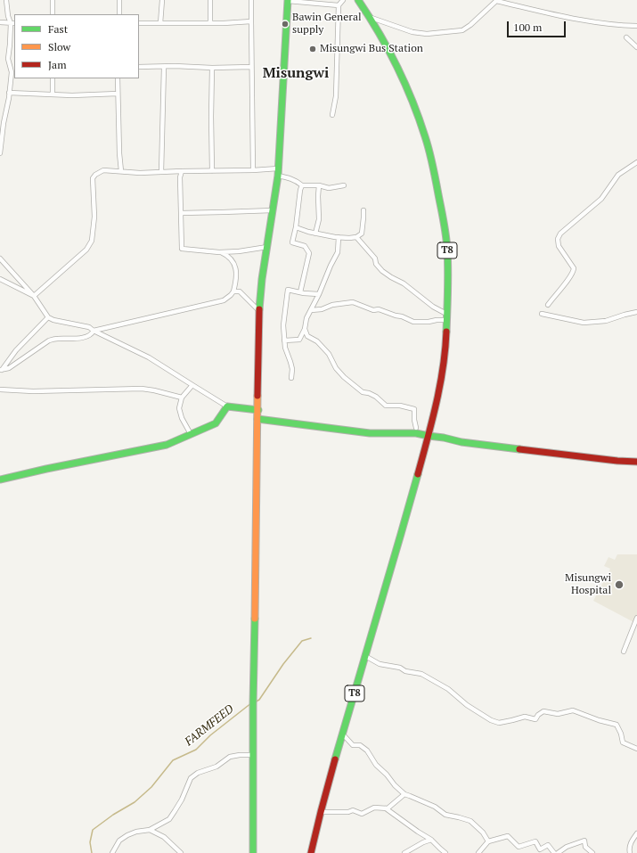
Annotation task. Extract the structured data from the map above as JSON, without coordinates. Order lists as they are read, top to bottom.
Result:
{
  "streets": {
    "main road": ["T8"]
  },
  "districts": ["Misungwi"],
  "water": ["FARMFEED"],
  "places": ["Bawin General supply", "Misungwi Bus Station", "Misungwi Hospital"],
  "legend": ["Fast", "Slow", "Jam"],
  "scale_bar": "100 m"
}
